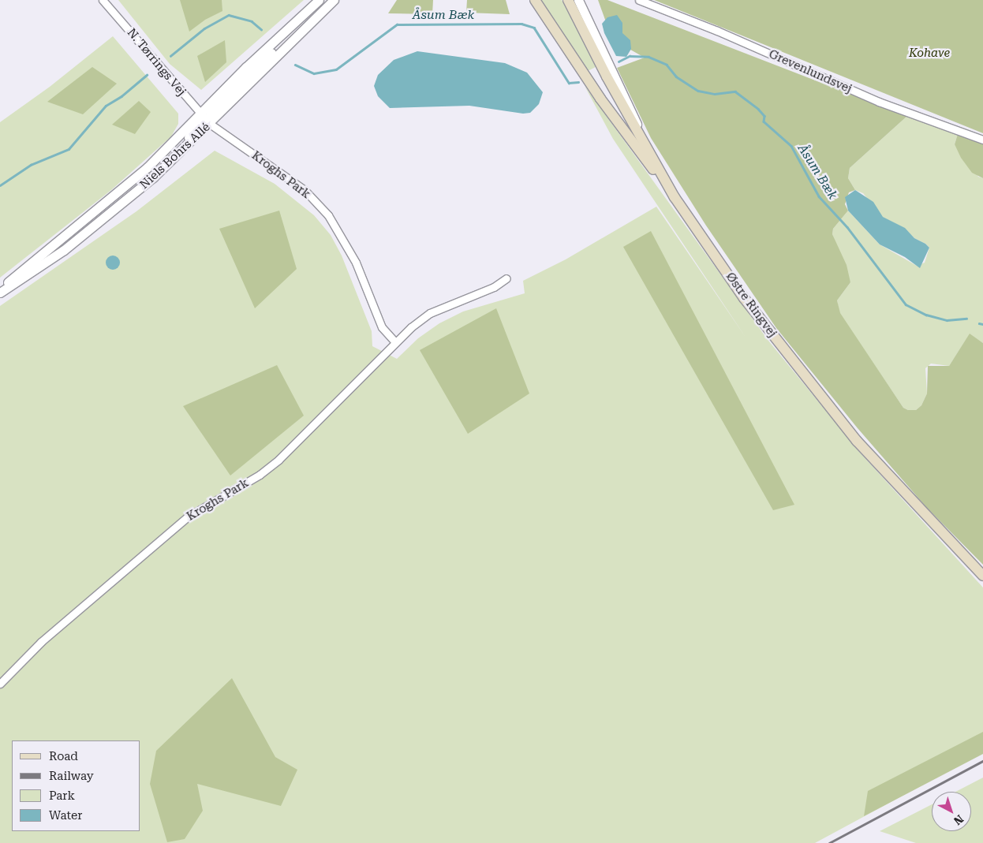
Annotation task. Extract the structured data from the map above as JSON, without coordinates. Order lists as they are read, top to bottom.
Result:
{
  "streets": {
    "main road": ["Østre Ringvej"],
    "street": [
      "N. Tørrings Vej",
      "Grevenlundsvej",
      "Niels Bohrs Allé",
      "Kroghs Park"
    ]
  },
  "crossings": [
    ["N. Tørrings Vej", "Niels Bohrs Allé"],
    ["N. Tørrings Vej", "Kroghs Park"],
    ["Niels Bohrs Allé", "Kroghs Park"]
  ],
  "water": ["Åsum Bæk"],
  "parks": ["Kohave"],
  "legend": [
    "Road",
    "Railway",
    "Park",
    "Water"
  ],
  "north": "bottom right"
}
